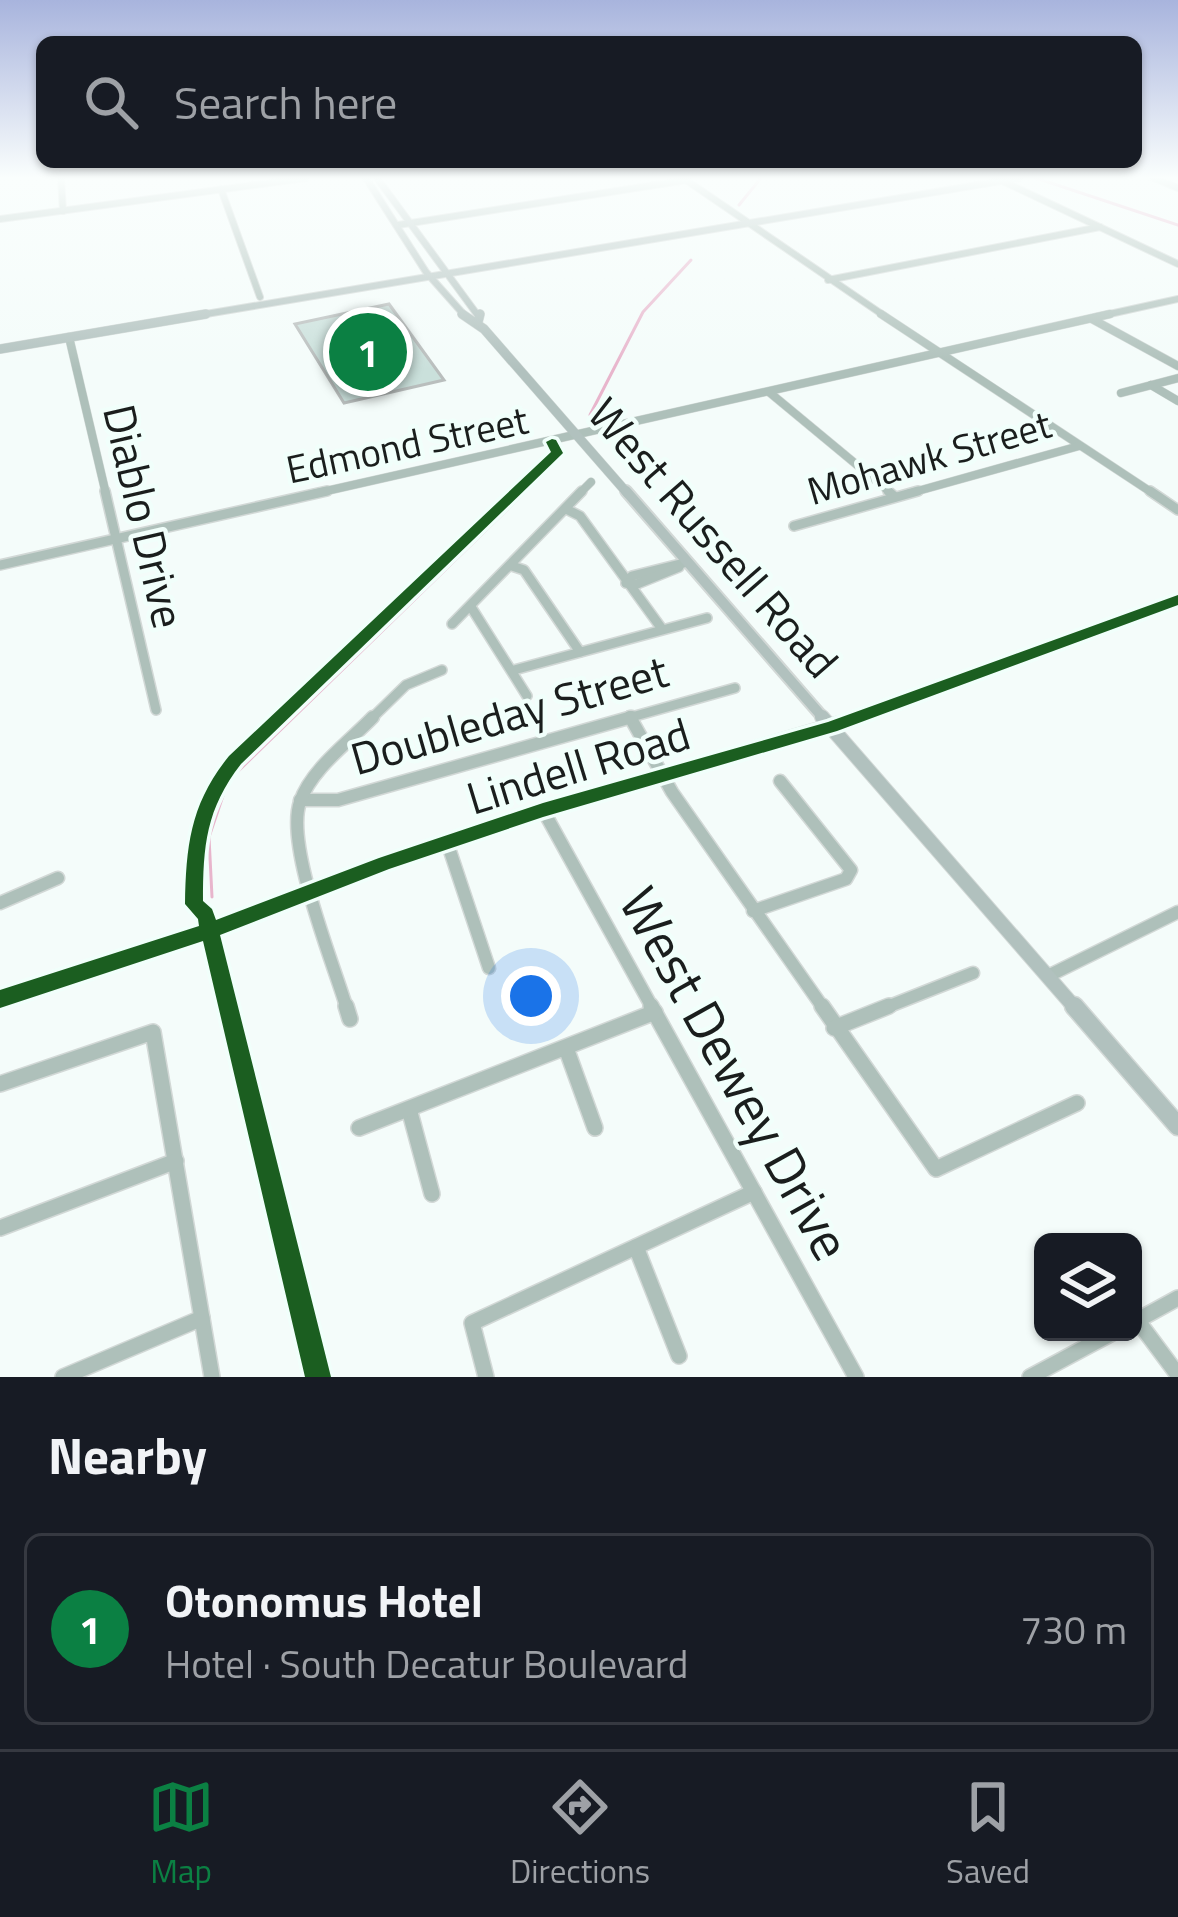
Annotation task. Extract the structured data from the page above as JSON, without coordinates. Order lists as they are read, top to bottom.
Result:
{
  "streets": {
    "main road": ["West Russell Road"],
    "street": [
      "Edmond Street",
      "Mohawk Street",
      "Diablo Drive",
      "Doubleday Street",
      "Lindell Road",
      "West Dewey Drive"
    ]
  },
  "crossings": [
    ["Edmond Street", "Diablo Drive"],
    ["Edmond Street", "West Russell Road"],
    ["West Russell Road", "Lindell Road"],
    ["Lindell Road", "West Dewey Drive"]
  ],
  "page": {
    "search": "Search here",
    "pins": "1",
    "heading": "Nearby",
    "list": [
      {
        "mark": "1",
        "name": "Otonomus Hotel",
        "note": "Hotel · South Decatur Boulevard",
        "value": "730 m"
      }
    ],
    "nav": ["Map", "Directions", "Saved"]
  }
}
